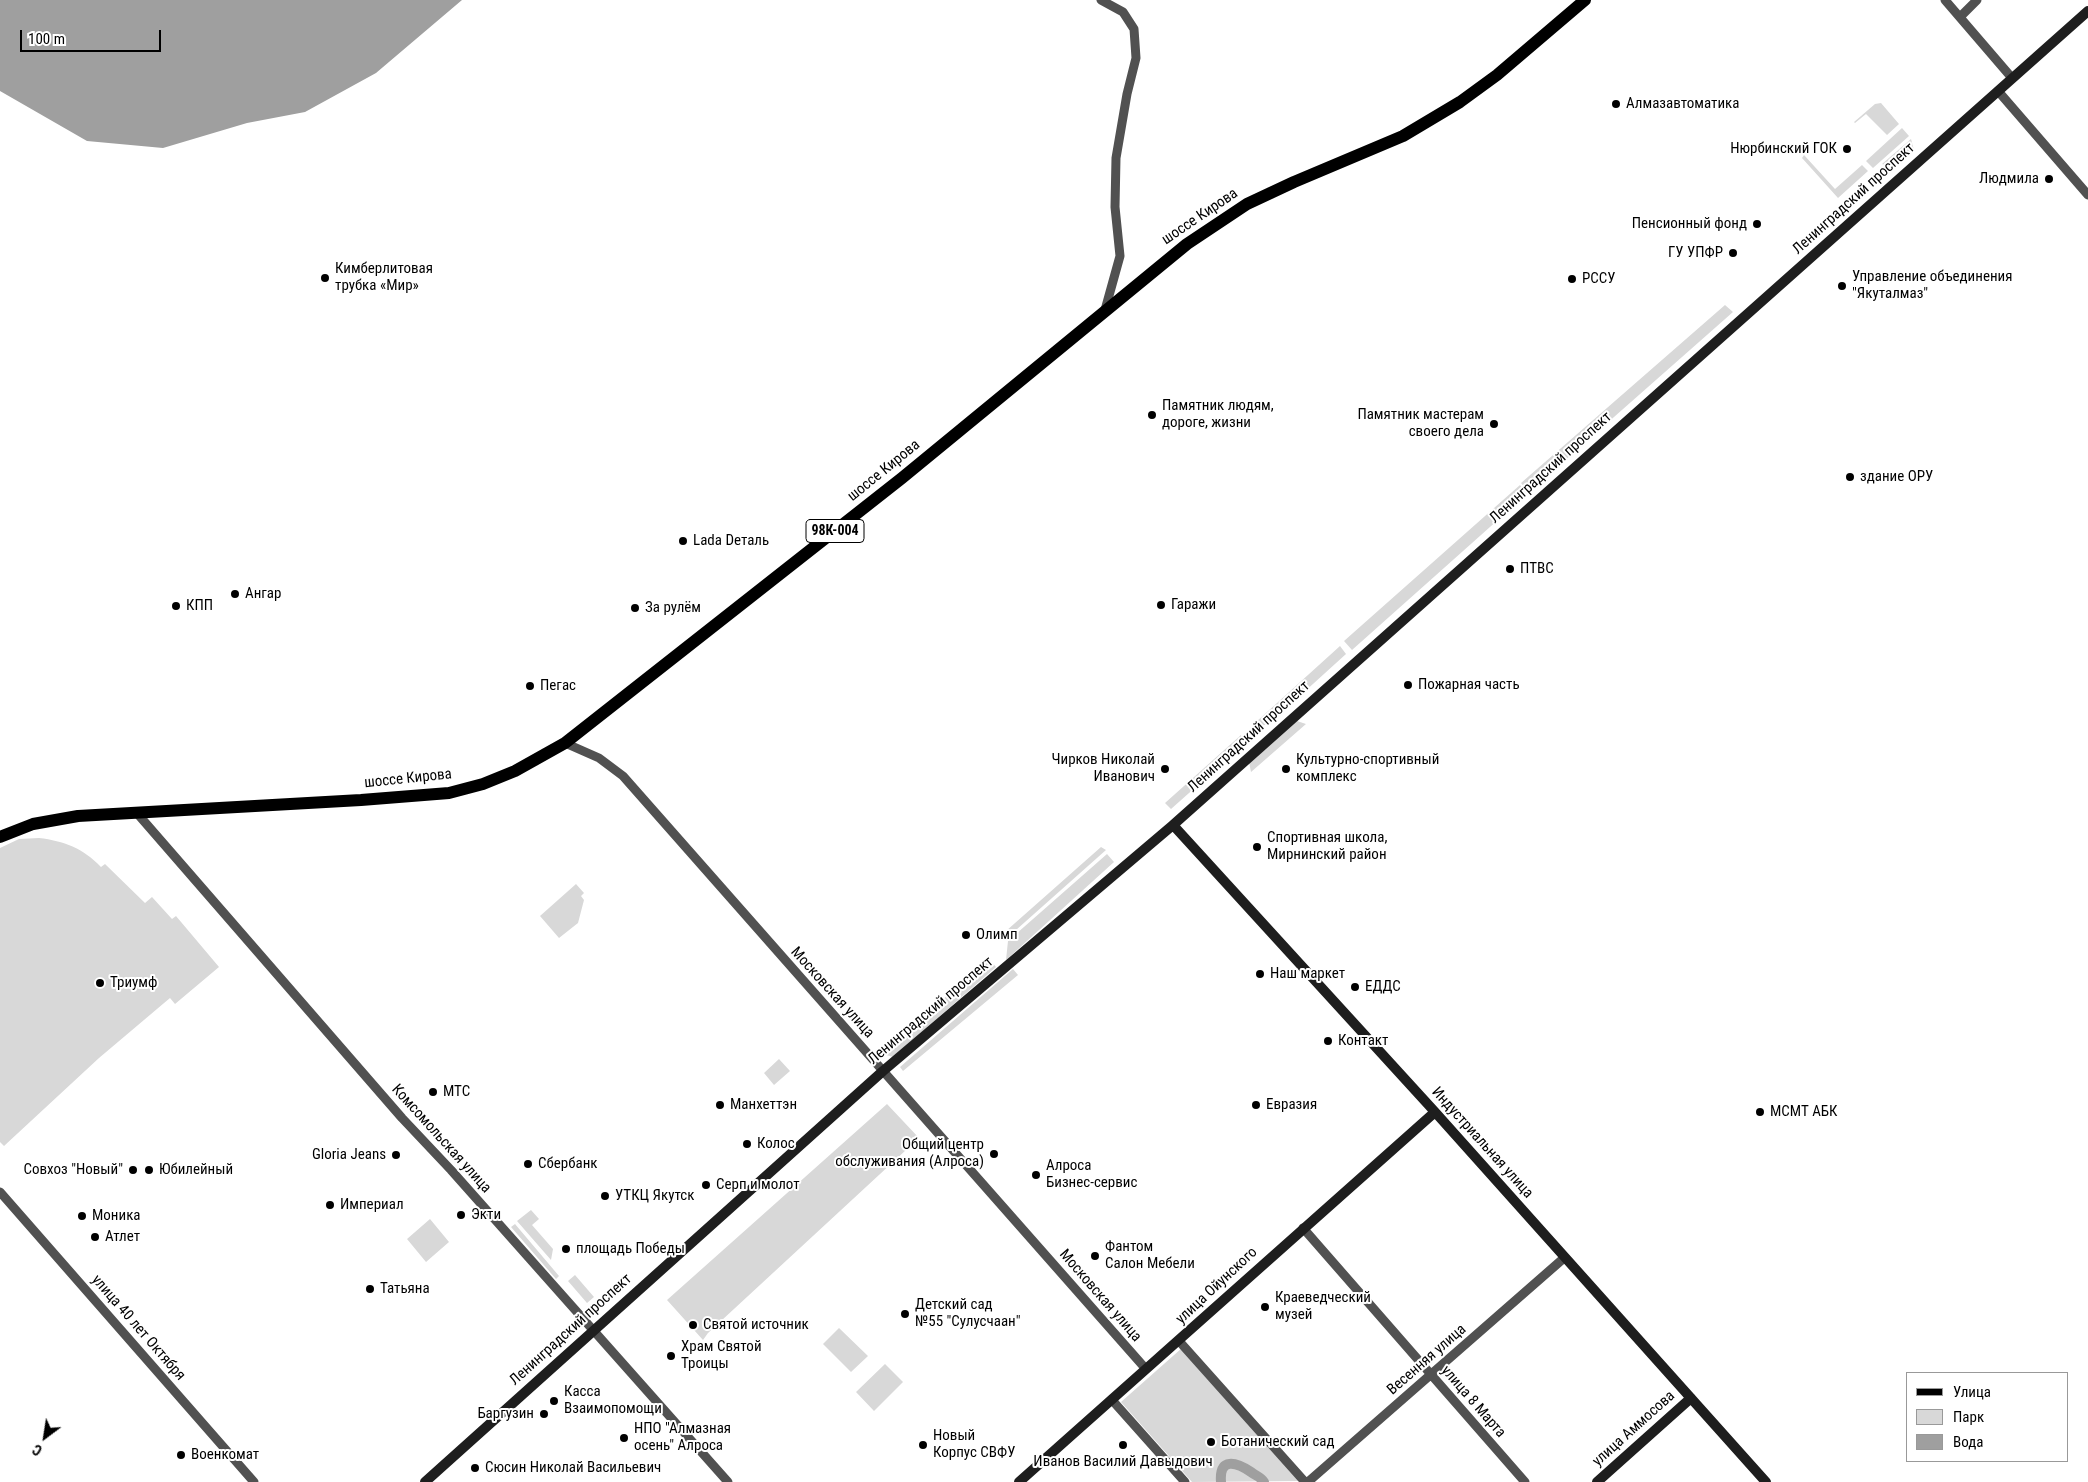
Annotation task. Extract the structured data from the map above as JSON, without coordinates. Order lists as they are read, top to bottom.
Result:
{
  "streets": {
    "main road": [
      "Ленинградский проспект",
      "шоссе Кирова",
      "98К-004",
      "Индустриальная улица",
      "улица Ойунского",
      "улица Аммосова"
    ],
    "street": [
      "Московская улица",
      "Комсомольская улица",
      "улица 40 лет Октября",
      "Весенняя улица",
      "улица 8 Марта"
    ]
  },
  "crossings": [
    ["Ленинградский проспект", "Московская улица"],
    ["Ленинградский проспект", "Комсомольская улица"],
    ["Ленинградский проспект", "Индустриальная улица"],
    ["шоссе Кирова", "Московская улица"],
    ["шоссе Кирова", "Комсомольская улица"],
    ["Московская улица", "улица Ойунского"],
    ["Индустриальная улица", "улица Ойунского"],
    ["Индустриальная улица", "Весенняя улица"],
    ["Индустриальная улица", "улица Аммосова"],
    ["улица Ойунского", "улица 8 Марта"],
    ["Весенняя улица", "улица 8 Марта"]
  ],
  "places": [
    "Алмазавтоматика",
    "Нюрбинский ГОК",
    "Людмила",
    "Пенсионный фонд",
    "ГУ УПФР",
    "Кимберлитовая трубка «Мир»",
    "РССУ",
    "Управление объединения \"Якуталмаз\"",
    "Памятник людям, дороге, жизни",
    "Памятник мастерам своего дела",
    "здание ОРУ",
    "Lada Dеталь",
    "ПТВС",
    "Ангар",
    "Гаражи",
    "КПП",
    "За рулём",
    "Пожарная часть",
    "Пегас",
    "Чирков Николай Иванович",
    "Культурно-спортивный комплекс",
    "Спортивная школа, Мирнинский район",
    "Олимп",
    "Наш маркет",
    "Триумф",
    "ЕДДС",
    "Контакт",
    "МТС",
    "Манхеттэн",
    "Евразия",
    "МСМТ АБК",
    "Колос",
    "Общий центр обслуживания (Алроса)",
    "Gloria Jeans",
    "Сбербанк",
    "Совхоз \"Новый\"",
    "Юбилейный",
    "Алроса Бизнес-сервис",
    "Серп и молот",
    "УТКЦ Якутск",
    "Империал",
    "Экти",
    "Моника",
    "Атлет",
    "площадь Победы",
    "Фантом Салон Мебели",
    "Татьяна",
    "Краеведческий музей",
    "Детский сад №55 \"Сулусчаан\"",
    "Святой источник",
    "Храм Святой Троицы",
    "Касса Взаимопомощи",
    "Баргузин",
    "НПО \"Алмазная осень\" Алроса",
    "Ботанический сад",
    "Новый Корпус СВФУ",
    "Иванов Василий Давыдович",
    "Военкомат",
    "Сюсин Николай Васильевич"
  ],
  "legend": ["Улица", "Парк", "Вода"],
  "scale_bar": "100 m",
  "north": "bottom left"
}
